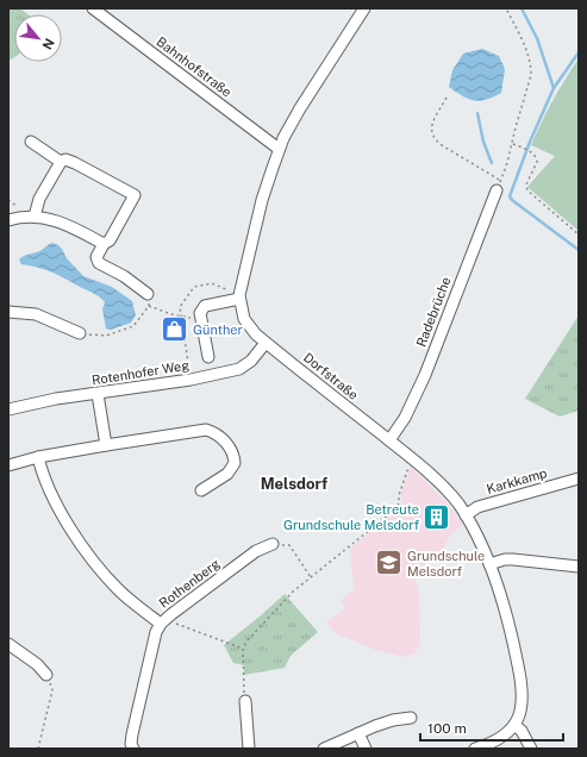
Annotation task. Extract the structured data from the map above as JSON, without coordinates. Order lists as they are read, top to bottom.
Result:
{
  "streets": {
    "street": [
      "Bahnhofstraße",
      "Radebrüche",
      "Rotenhofer Weg",
      "Dorfstraße",
      "Karkkamp",
      "Rothenberg"
    ]
  },
  "crossings": [
    ["Bahnhofstraße", "Dorfstraße"],
    ["Radebrüche", "Dorfstraße"],
    ["Rotenhofer Weg", "Dorfstraße"],
    ["Dorfstraße", "Karkkamp"]
  ],
  "districts": ["Melsdorf"],
  "places": {
    "shop": ["Günther"],
    "building": ["Betreute Grundschule Melsdorf"],
    "school or university": ["Grundschule Melsdorf"]
  },
  "scale_bar": "100 m",
  "north": "bottom right"
}
